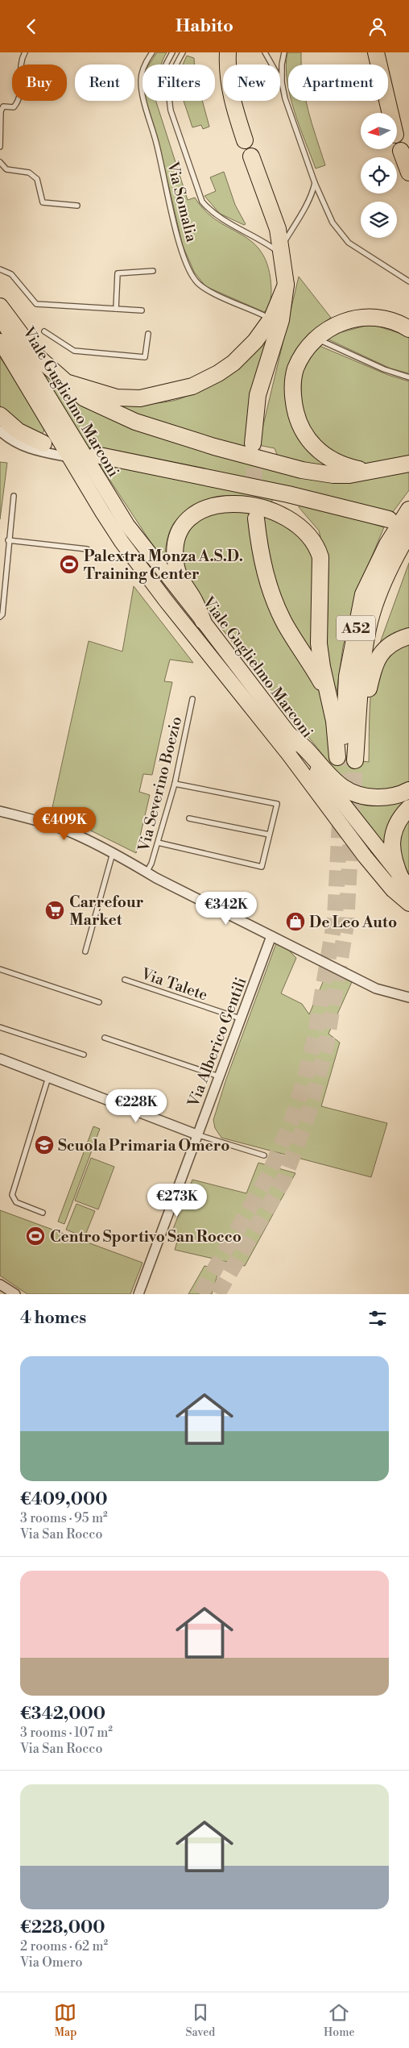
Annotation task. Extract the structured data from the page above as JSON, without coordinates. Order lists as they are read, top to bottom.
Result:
{
  "streets": {
    "highway": ["A52"],
    "main road": ["Viale Guglielmo Marconi"],
    "street": ["Via Alberico Gentili"],
    "lane": ["Via Somalia", "Via Severino Boezio", "Via Talete"]
  },
  "crossings": [
    ["Via Talete", "Via Alberico Gentili"]
  ],
  "places": {
    "sports": ["Palextra Monza A.S.D. Training Center", "Centro Sportivo San Rocco"],
    "supermarket": ["Carrefour Market"],
    "shop": ["De Leo Auto"],
    "school or university": ["Scuola Primaria Omero"]
  },
  "north": "left",
  "page": {
    "header": "Habito",
    "chip": [
      "Buy",
      "Rent",
      "Filters",
      "New",
      "Apartment"
    ],
    "price": [
      "€409K",
      "€342K",
      "€228K",
      "€273K"
    ],
    "heading": "4 homes",
    "list": [
      {
        "name": "€409,000",
        "note": "3 rooms · 95 m² · Via San Rocco"
      },
      {
        "name": "€342,000",
        "note": "3 rooms · 107 m² · Via San Rocco"
      },
      {
        "name": "€228,000",
        "note": "2 rooms · 62 m² · Via Omero"
      }
    ],
    "tabs": ["Map", "Saved", "Home"]
  }
}
